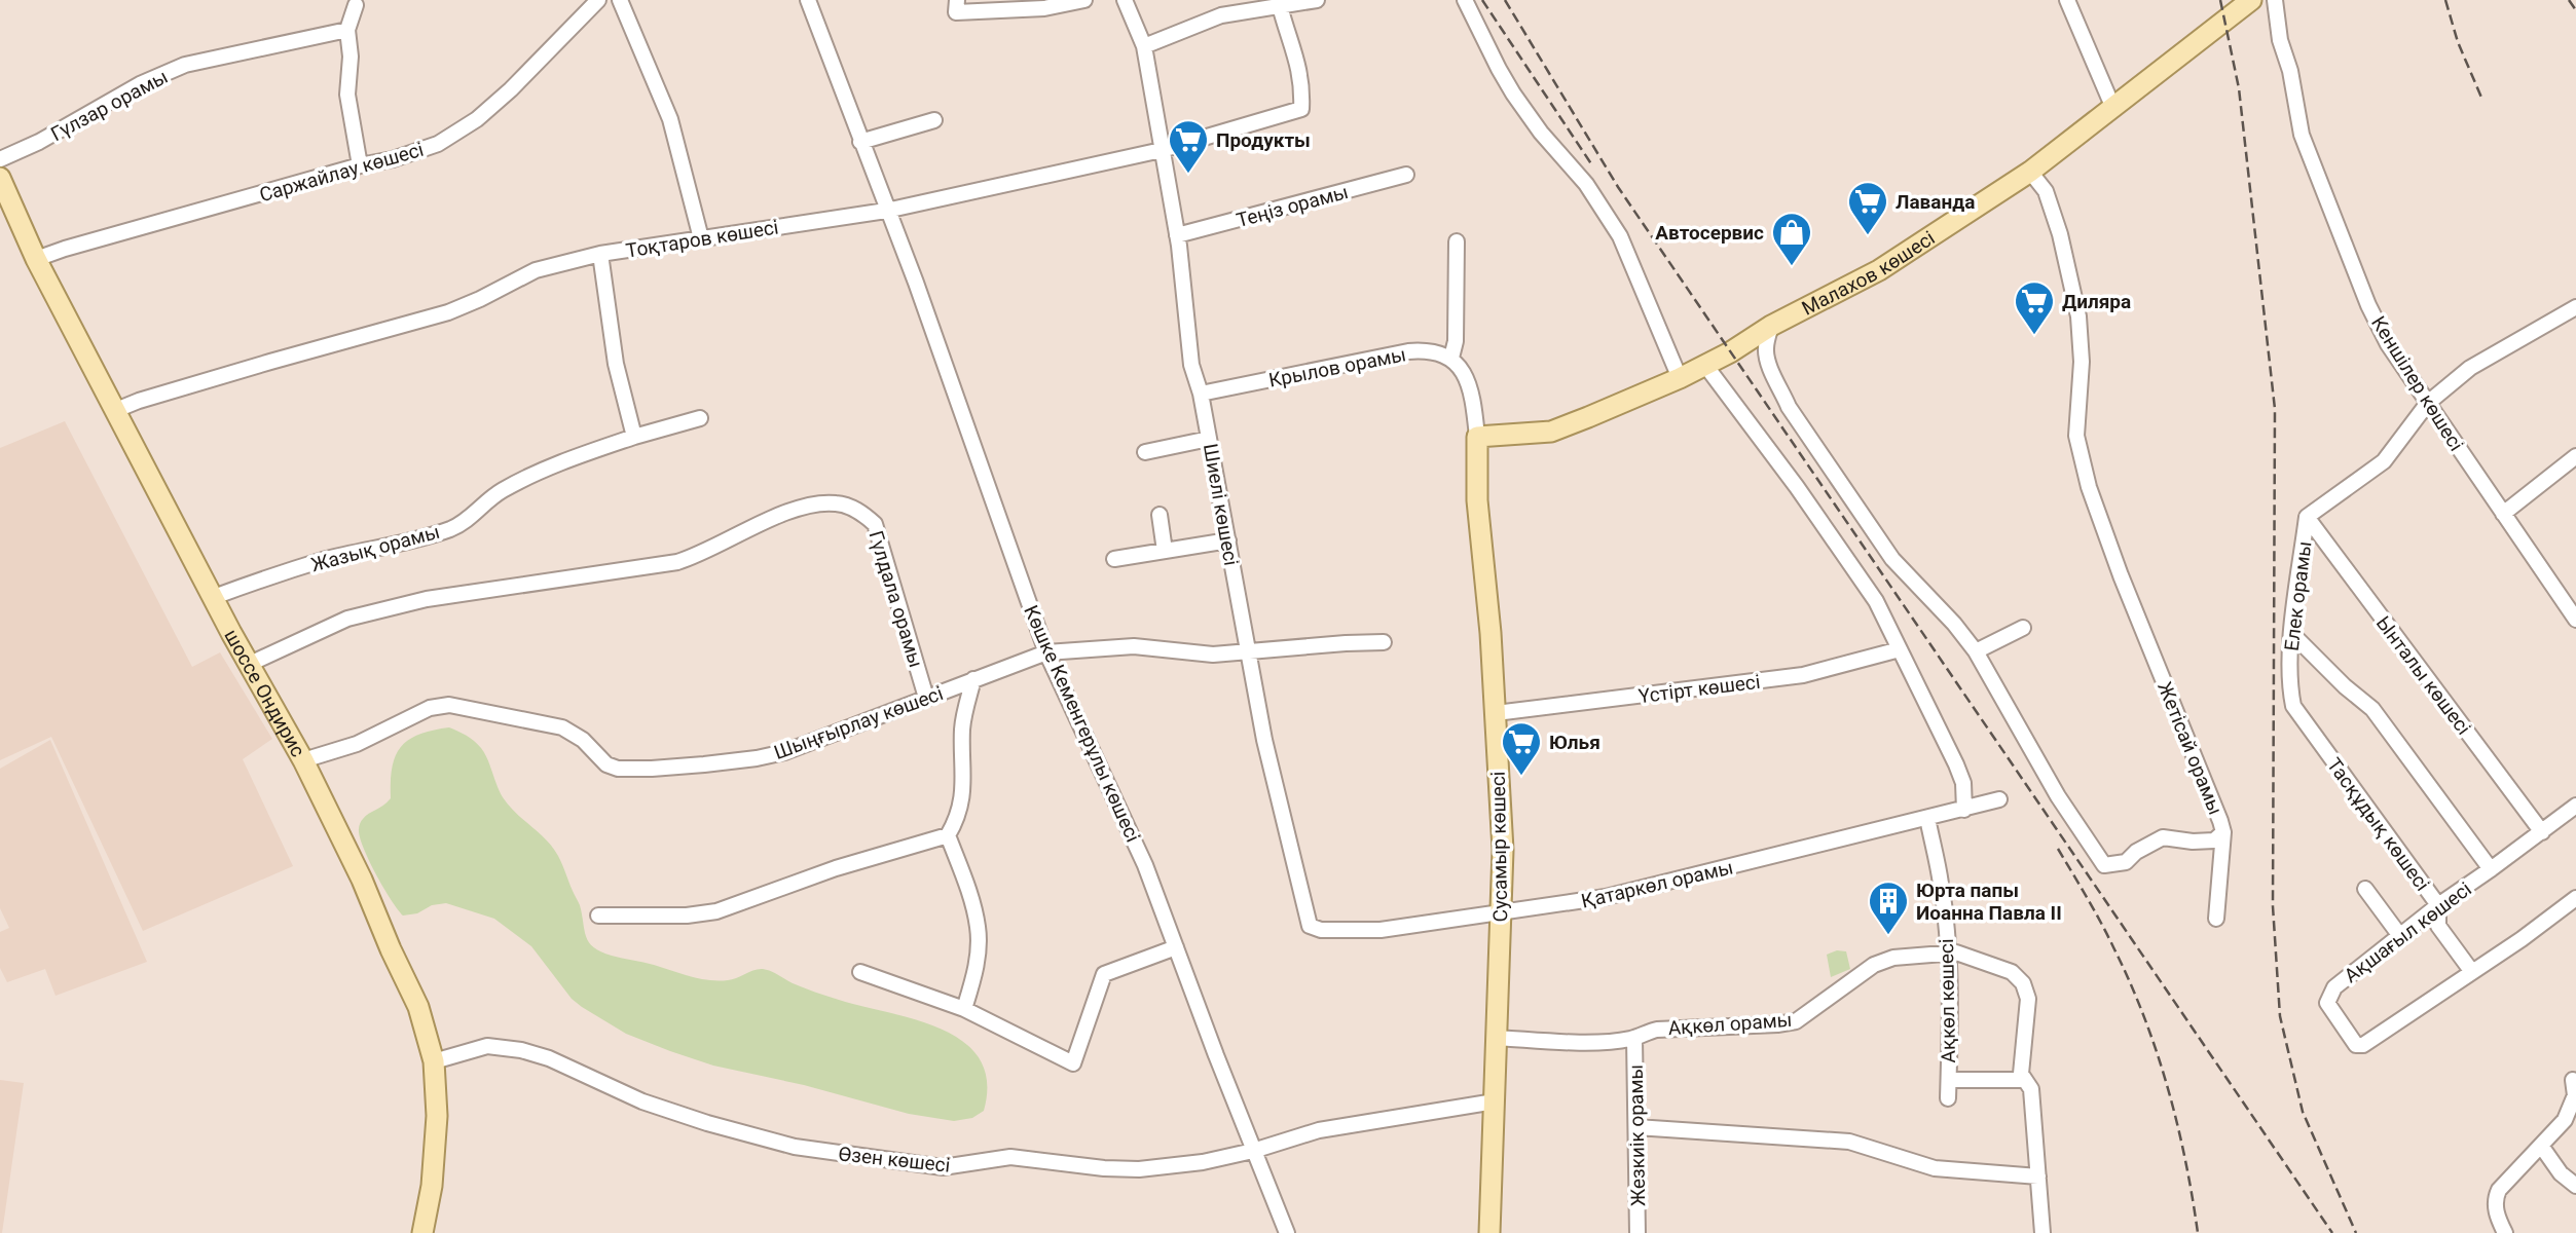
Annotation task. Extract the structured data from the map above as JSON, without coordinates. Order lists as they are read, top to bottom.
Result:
{
  "streets": {
    "main road": ["Малахов көшесі", "шоссе Ондирис", "Сусамыр көшесі"],
    "street": [
      "Гүлзар орамы",
      "Саржайлау көшесі",
      "Теңіз орамы",
      "Тоқтаров көшесі",
      "Крылов орамы",
      "Кеншілер көшесі",
      "Шиелі көшесі",
      "Жазық орамы",
      "Елек орамы",
      "Гүлдала орамы",
      "Ынталы көшесі",
      "Үстірт көшесі",
      "Шыңғырлау көшесі",
      "Көшке Кеменгерұлы көшесі",
      "Жетісай орамы",
      "Тасқұдық көшесі",
      "Қатаркөл орамы",
      "Ақшағыл көшесі",
      "Ақкөл көшесі",
      "Ақкөл орамы",
      "Жезкиік орамы",
      "Өзен көшесі"
    ]
  },
  "crossings": [
    ["Саржайлау көшесі", "шоссе Ондирис"],
    ["Теңіз орамы", "Шиелі көшесі"],
    ["Тоқтаров көшесі", "Шиелі көшесі"],
    ["Тоқтаров көшесі", "шоссе Ондирис"],
    ["Тоқтаров көшесі", "Көшке Кеменгерұлы көшесі"],
    ["Малахов көшесі", "Жетісай орамы"],
    ["Малахов көшесі", "Сусамыр көшесі"],
    ["Крылов орамы", "Шиелі көшесі"],
    ["Крылов орамы", "Сусамыр көшесі"],
    ["Кеншілер көшесі", "Елек орамы"],
    ["Шиелі көшесі", "Қатаркөл орамы"],
    ["Жазық орамы", "шоссе Ондирис"],
    ["Елек орамы", "Ынталы көшесі"],
    ["Елек орамы", "Тасқұдық көшесі"],
    ["Гүлдала орамы", "шоссе Ондирис"],
    ["Гүлдала орамы", "Шыңғырлау көшесі"],
    ["Ынталы көшесі", "Ақшағыл көшесі"],
    ["Үстірт көшесі", "Сусамыр көшесі"],
    ["шоссе Ондирис", "Шыңғырлау көшесі"],
    ["шоссе Ондирис", "Өзен көшесі"],
    ["Шыңғырлау көшесі", "Көшке Кеменгерұлы көшесі"],
    ["Көшке Кеменгерұлы көшесі", "Өзен көшесі"],
    ["Тасқұдық көшесі", "Ақшағыл көшесі"],
    ["Сусамыр көшесі", "Қатаркөл орамы"],
    ["Сусамыр көшесі", "Ақкөл орамы"],
    ["Сусамыр көшесі", "Өзен көшесі"],
    ["Қатаркөл орамы", "Ақкөл көшесі"],
    ["Ақкөл көшесі", "Ақкөл орамы"],
    ["Ақкөл орамы", "Жезкиік орамы"]
  ],
  "places": {
    "supermarket": [
      "Продукты",
      "Лаванда",
      "Диляра",
      "Юлья"
    ],
    "shop": ["Автосервис"],
    "building": ["Юрта папы Иоанна Павла II"]
  }
}
